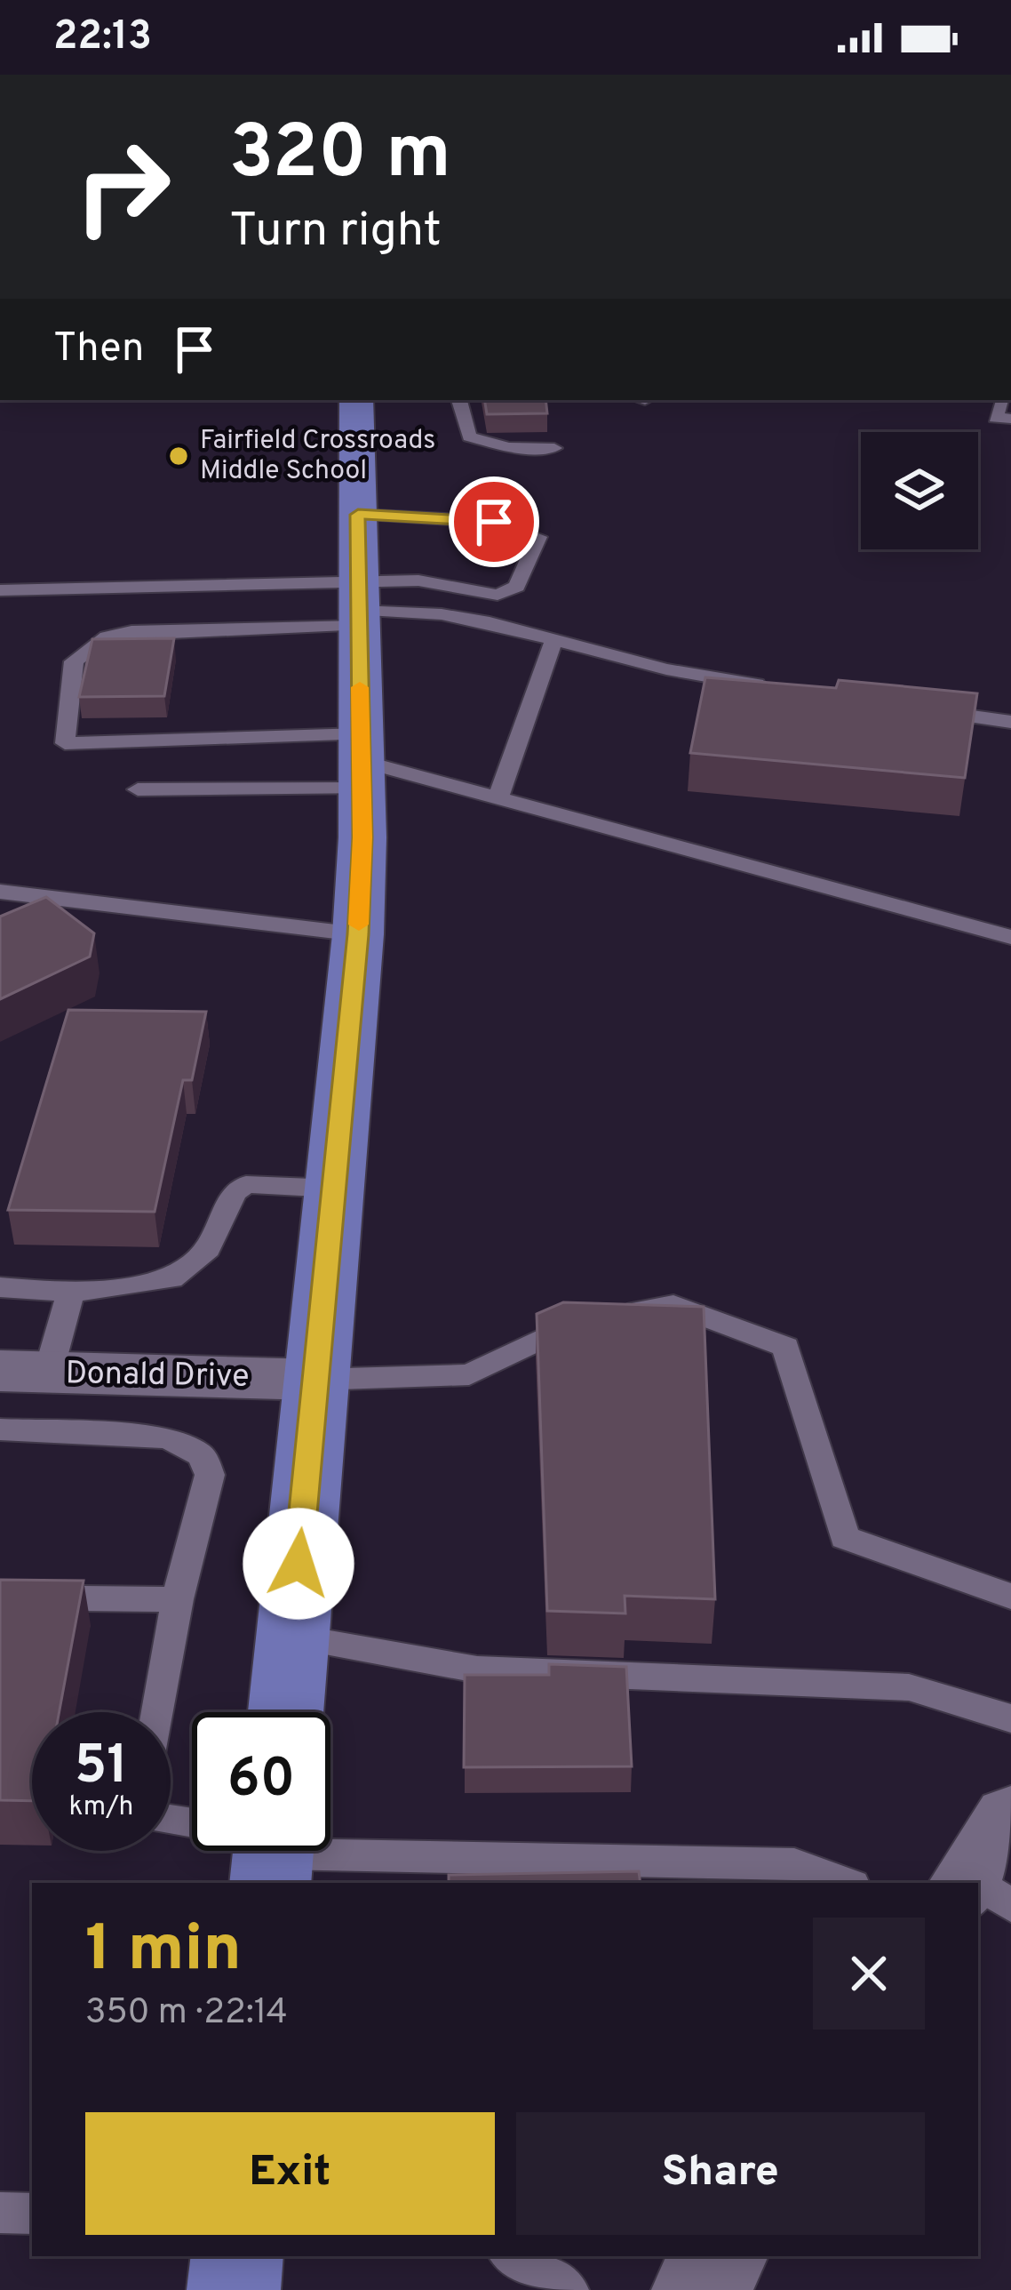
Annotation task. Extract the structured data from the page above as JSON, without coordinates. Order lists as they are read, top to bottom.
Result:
{
  "streets": {
    "street": ["Donald Drive"]
  },
  "places": ["Fairfield Crossroads Middle School"],
  "page": {
    "status": "22:13",
    "turn": ["320 m", "Turn right"],
    "then": "Then",
    "speed": "51 km/h",
    "limit": "60",
    "heading": ["1 min", "350 m · 22:14"],
    "buttons": ["Exit", "Share"]
  }
}
